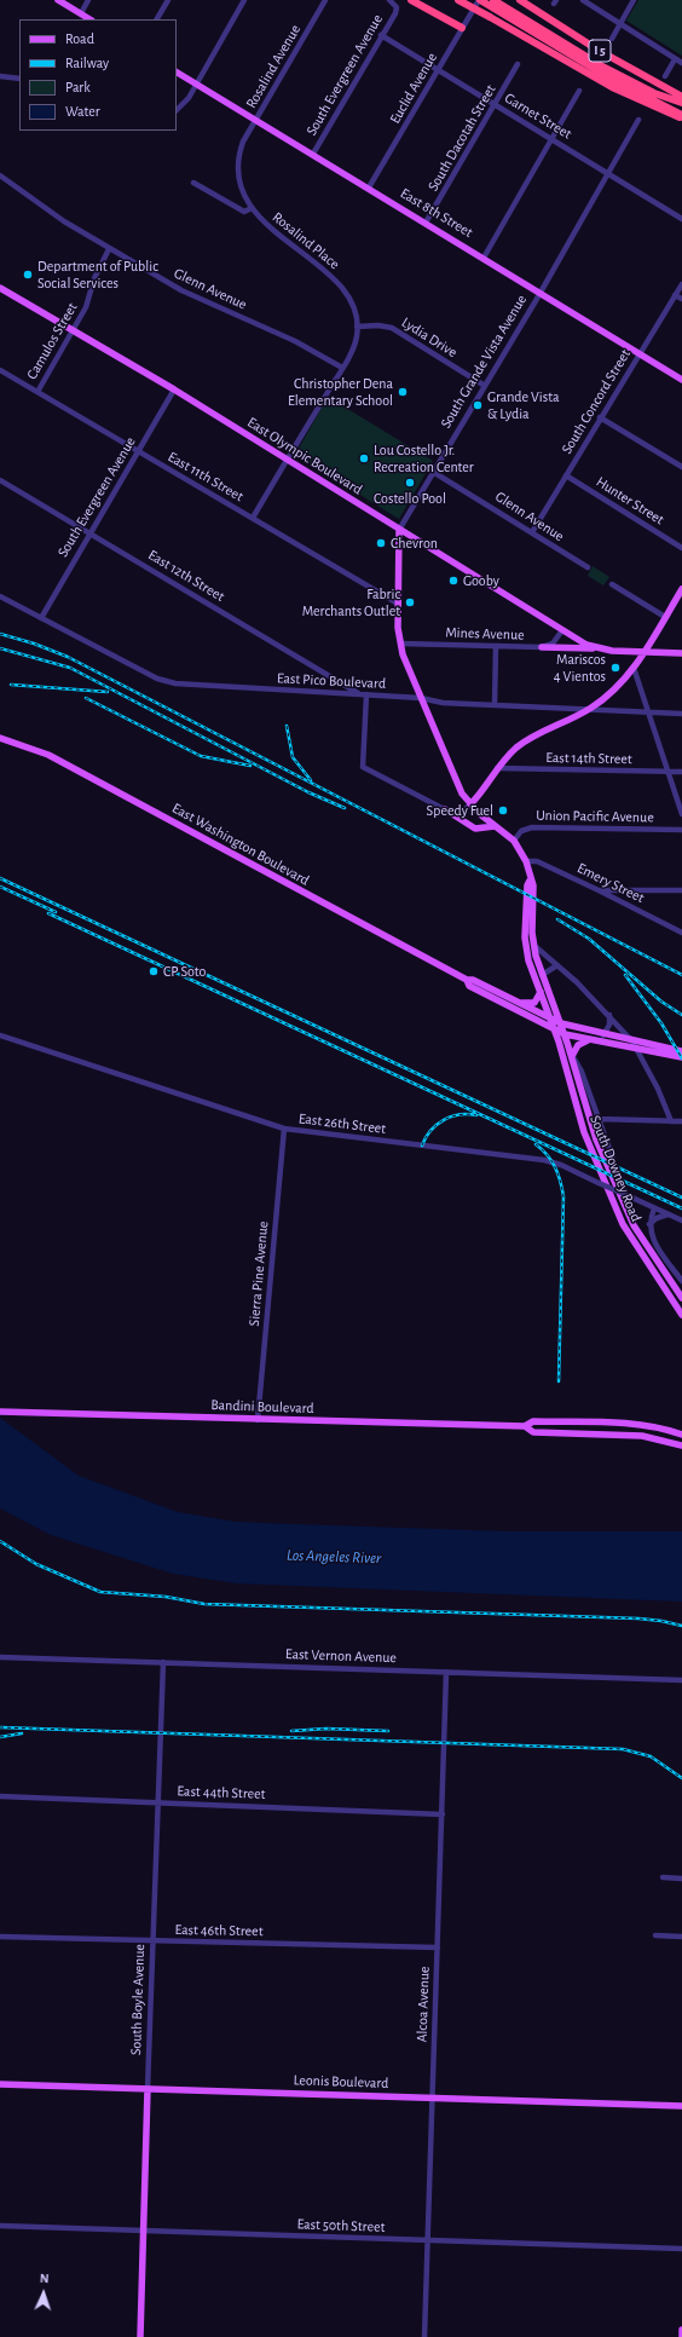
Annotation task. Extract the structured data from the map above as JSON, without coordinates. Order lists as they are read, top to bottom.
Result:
{
  "streets": {
    "highway": ["I 5"],
    "main road": [
      "East 8th Street",
      "South Grande Vista Avenue",
      "East Olympic Boulevard",
      "East Washington Boulevard",
      "South Downey Road",
      "Bandini Boulevard",
      "South Boyle Avenue",
      "Leonis Boulevard"
    ],
    "street": [
      "Rosalind Avenue",
      "South Evergreen Avenue",
      "Euclid Avenue",
      "Garnet Street",
      "South Dacotah Street",
      "Rosalind Place",
      "Glenn Avenue",
      "Lydia Drive",
      "Camulos Street",
      "South Concord Street",
      "East 11th Street",
      "Hunter Street",
      "East 12th Street",
      "Mines Avenue",
      "East Pico Boulevard",
      "East 14th Street",
      "Union Pacific Avenue",
      "Emery Street",
      "East 26th Street",
      "Sierra Pine Avenue",
      "East Vernon Avenue",
      "East 44th Street",
      "East 46th Street",
      "Alcoa Avenue",
      "East 50th Street"
    ]
  },
  "crossings": [
    ["Rosalind Avenue", "East 8th Street"],
    ["Rosalind Avenue", "Rosalind Place"],
    ["South Evergreen Avenue", "Garnet Street"],
    ["South Evergreen Avenue", "East 8th Street"],
    ["South Evergreen Avenue", "East Olympic Boulevard"],
    ["South Evergreen Avenue", "East 11th Street"],
    ["South Evergreen Avenue", "East 12th Street"],
    ["South Evergreen Avenue", "East Pico Boulevard"],
    ["Euclid Avenue", "Garnet Street"],
    ["Euclid Avenue", "East 8th Street"],
    ["Garnet Street", "South Dacotah Street"],
    ["Garnet Street", "South Grande Vista Avenue"],
    ["South Dacotah Street", "East 8th Street"],
    ["East 8th Street", "Rosalind Place"],
    ["East 8th Street", "South Grande Vista Avenue"],
    ["East 8th Street", "South Concord Street"],
    ["Rosalind Place", "Lydia Drive"],
    ["Glenn Avenue", "Camulos Street"],
    ["Glenn Avenue", "South Grande Vista Avenue"],
    ["Glenn Avenue", "South Concord Street"],
    ["Lydia Drive", "South Grande Vista Avenue"],
    ["Camulos Street", "East Olympic Boulevard"],
    ["Camulos Street", "East 11th Street"],
    ["South Grande Vista Avenue", "East Olympic Boulevard"],
    ["South Grande Vista Avenue", "East 11th Street"],
    ["South Grande Vista Avenue", "Mines Avenue"],
    ["South Grande Vista Avenue", "East Pico Boulevard"],
    ["South Grande Vista Avenue", "Union Pacific Avenue"],
    ["South Grande Vista Avenue", "East Washington Boulevard"],
    ["South Grande Vista Avenue", "Emery Street"],
    ["South Grande Vista Avenue", "South Downey Road"],
    ["South Concord Street", "Hunter Street"],
    ["East Olympic Boulevard", "Mines Avenue"],
    ["East 12th Street", "East Pico Boulevard"],
    ["East Washington Boulevard", "South Downey Road"],
    ["East 26th Street", "South Downey Road"],
    ["East 26th Street", "Sierra Pine Avenue"],
    ["Sierra Pine Avenue", "Bandini Boulevard"],
    ["East Vernon Avenue", "South Boyle Avenue"],
    ["East Vernon Avenue", "Alcoa Avenue"],
    ["East 44th Street", "South Boyle Avenue"],
    ["East 44th Street", "Alcoa Avenue"],
    ["East 46th Street", "South Boyle Avenue"],
    ["East 46th Street", "Alcoa Avenue"],
    ["South Boyle Avenue", "Leonis Boulevard"],
    ["South Boyle Avenue", "East 50th Street"],
    ["Alcoa Avenue", "Leonis Boulevard"],
    ["Alcoa Avenue", "East 50th Street"]
  ],
  "water": ["Los Angeles River"],
  "places": [
    "Department of Public Social Services",
    "Christopher Dena Elementary School",
    "Grande Vista & Lydia",
    "Lou Costello Jr. Recreation Center",
    "Costello Pool",
    "Chevron",
    "Gooby",
    "Fabric Merchants Outlet",
    "Mariscos 4 Vientos",
    "Speedy Fuel",
    "CP Soto"
  ],
  "legend": [
    "Road",
    "Railway",
    "Park",
    "Water"
  ],
  "north": "top"
}
